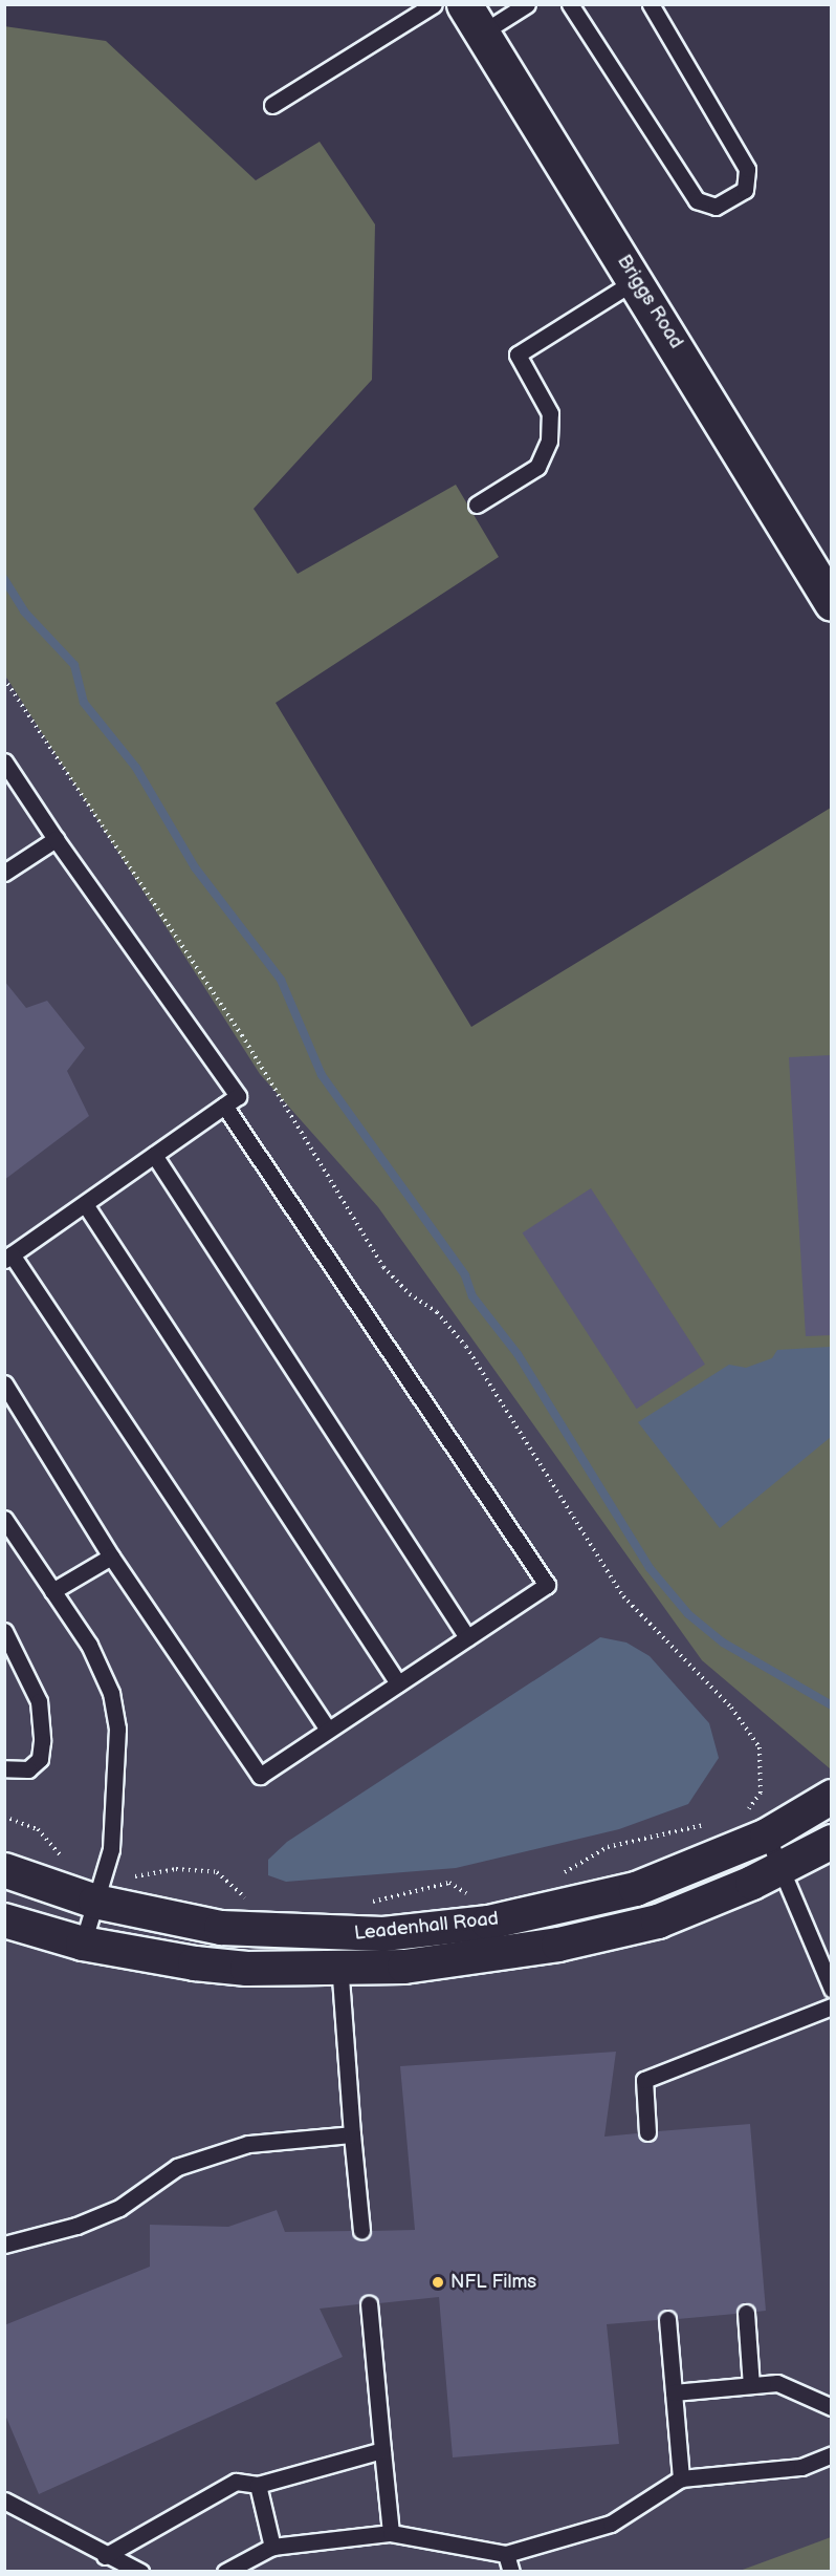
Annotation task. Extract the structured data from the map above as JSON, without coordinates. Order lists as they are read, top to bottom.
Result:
{
  "streets": {
    "street": ["Briggs Road", "Leadenhall Road"]
  },
  "places": ["NFL Films"]
}
